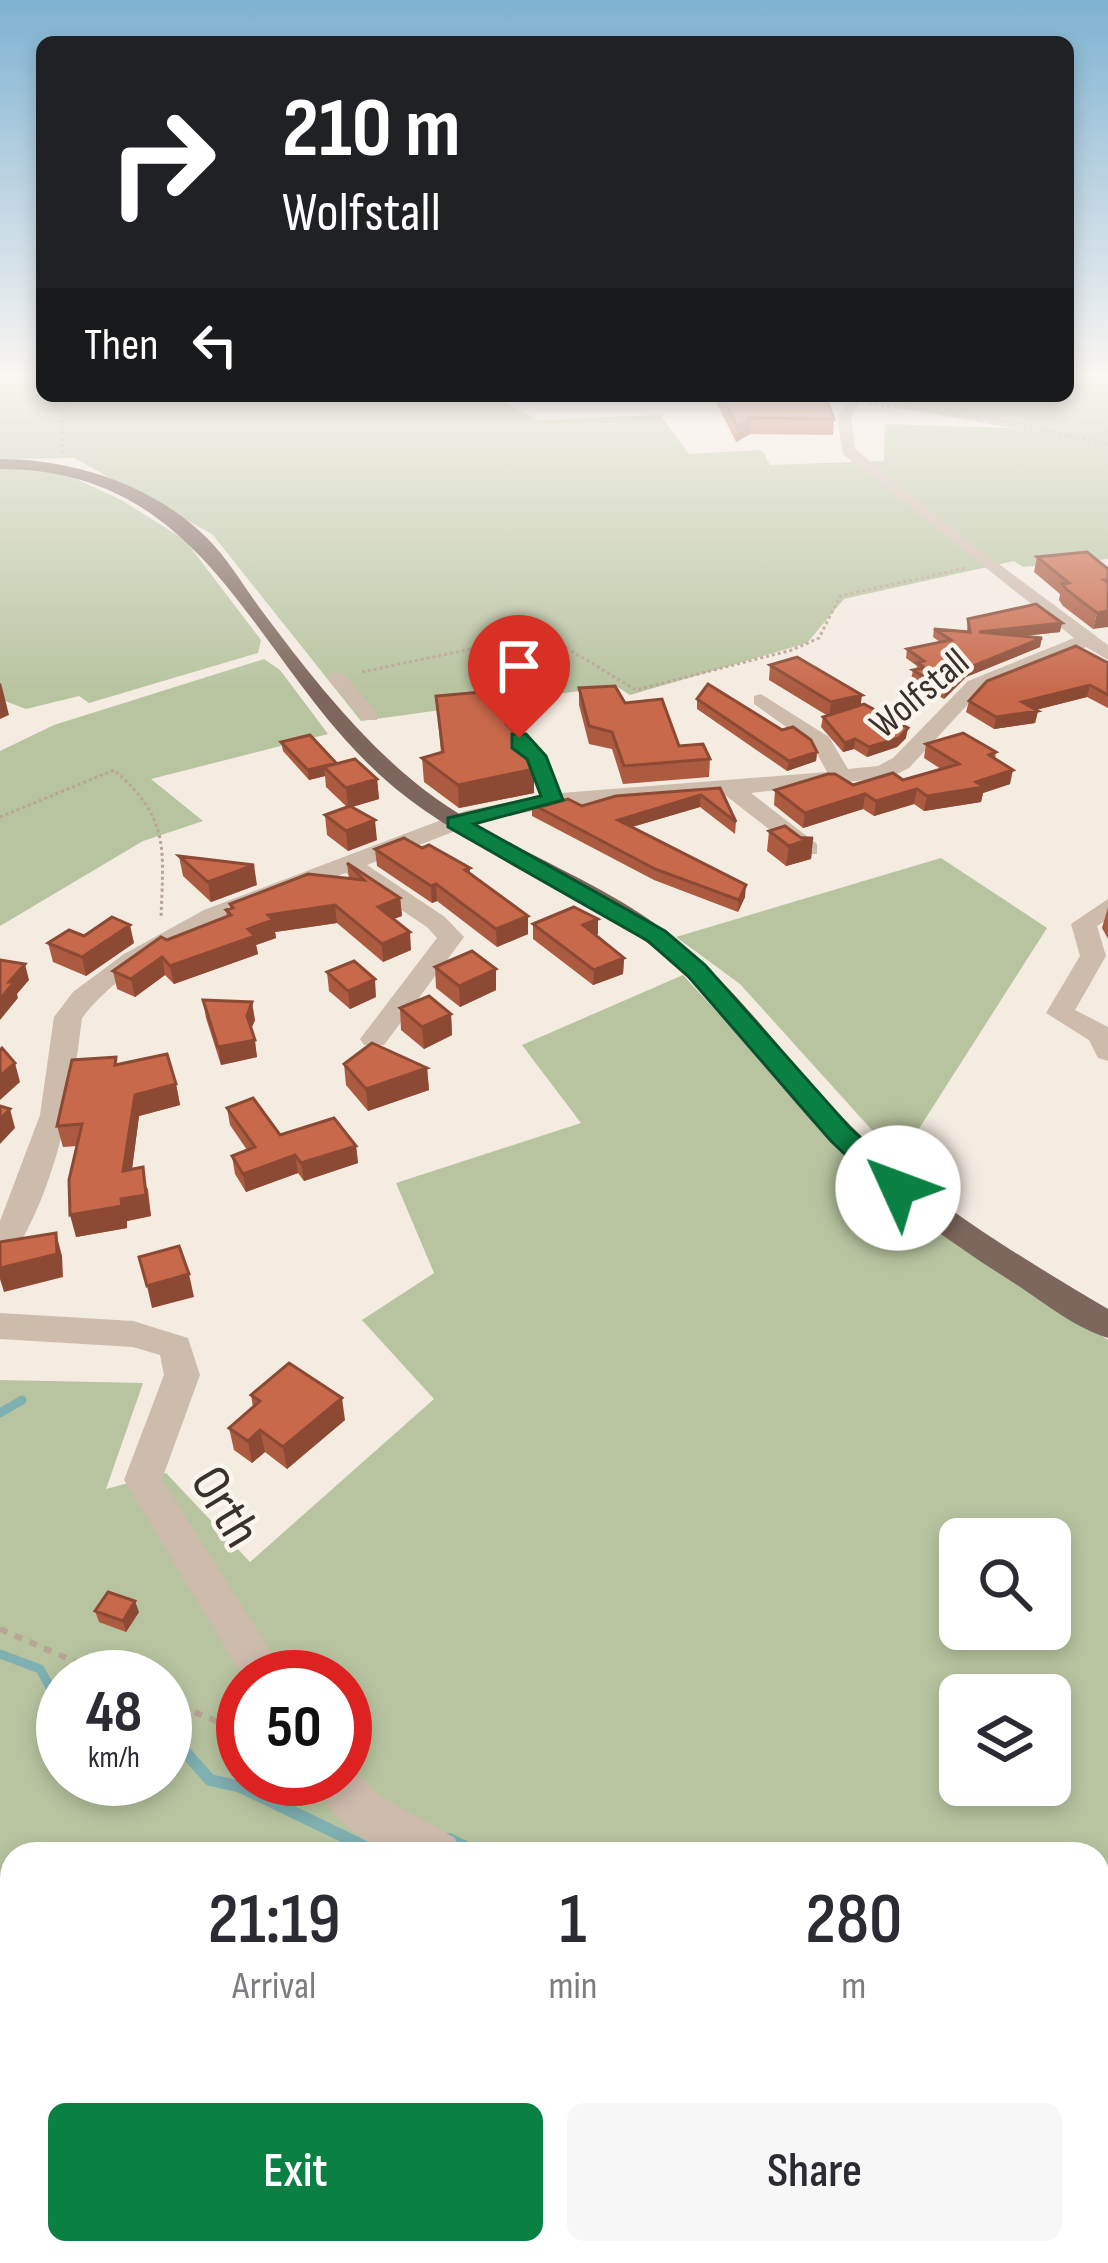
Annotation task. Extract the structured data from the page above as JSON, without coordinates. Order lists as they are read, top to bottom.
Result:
{
  "streets": {
    "street": ["Wolfstall", "Orth"]
  },
  "page": {
    "turn": ["210 m", "Wolfstall"],
    "then": "Then",
    "speed": "48 km/h",
    "limit": "50",
    "eta": [
      "21:19",
      "Arrival",
      "1",
      "min",
      "280",
      "m"
    ],
    "buttons": ["Exit", "Share"]
  }
}
